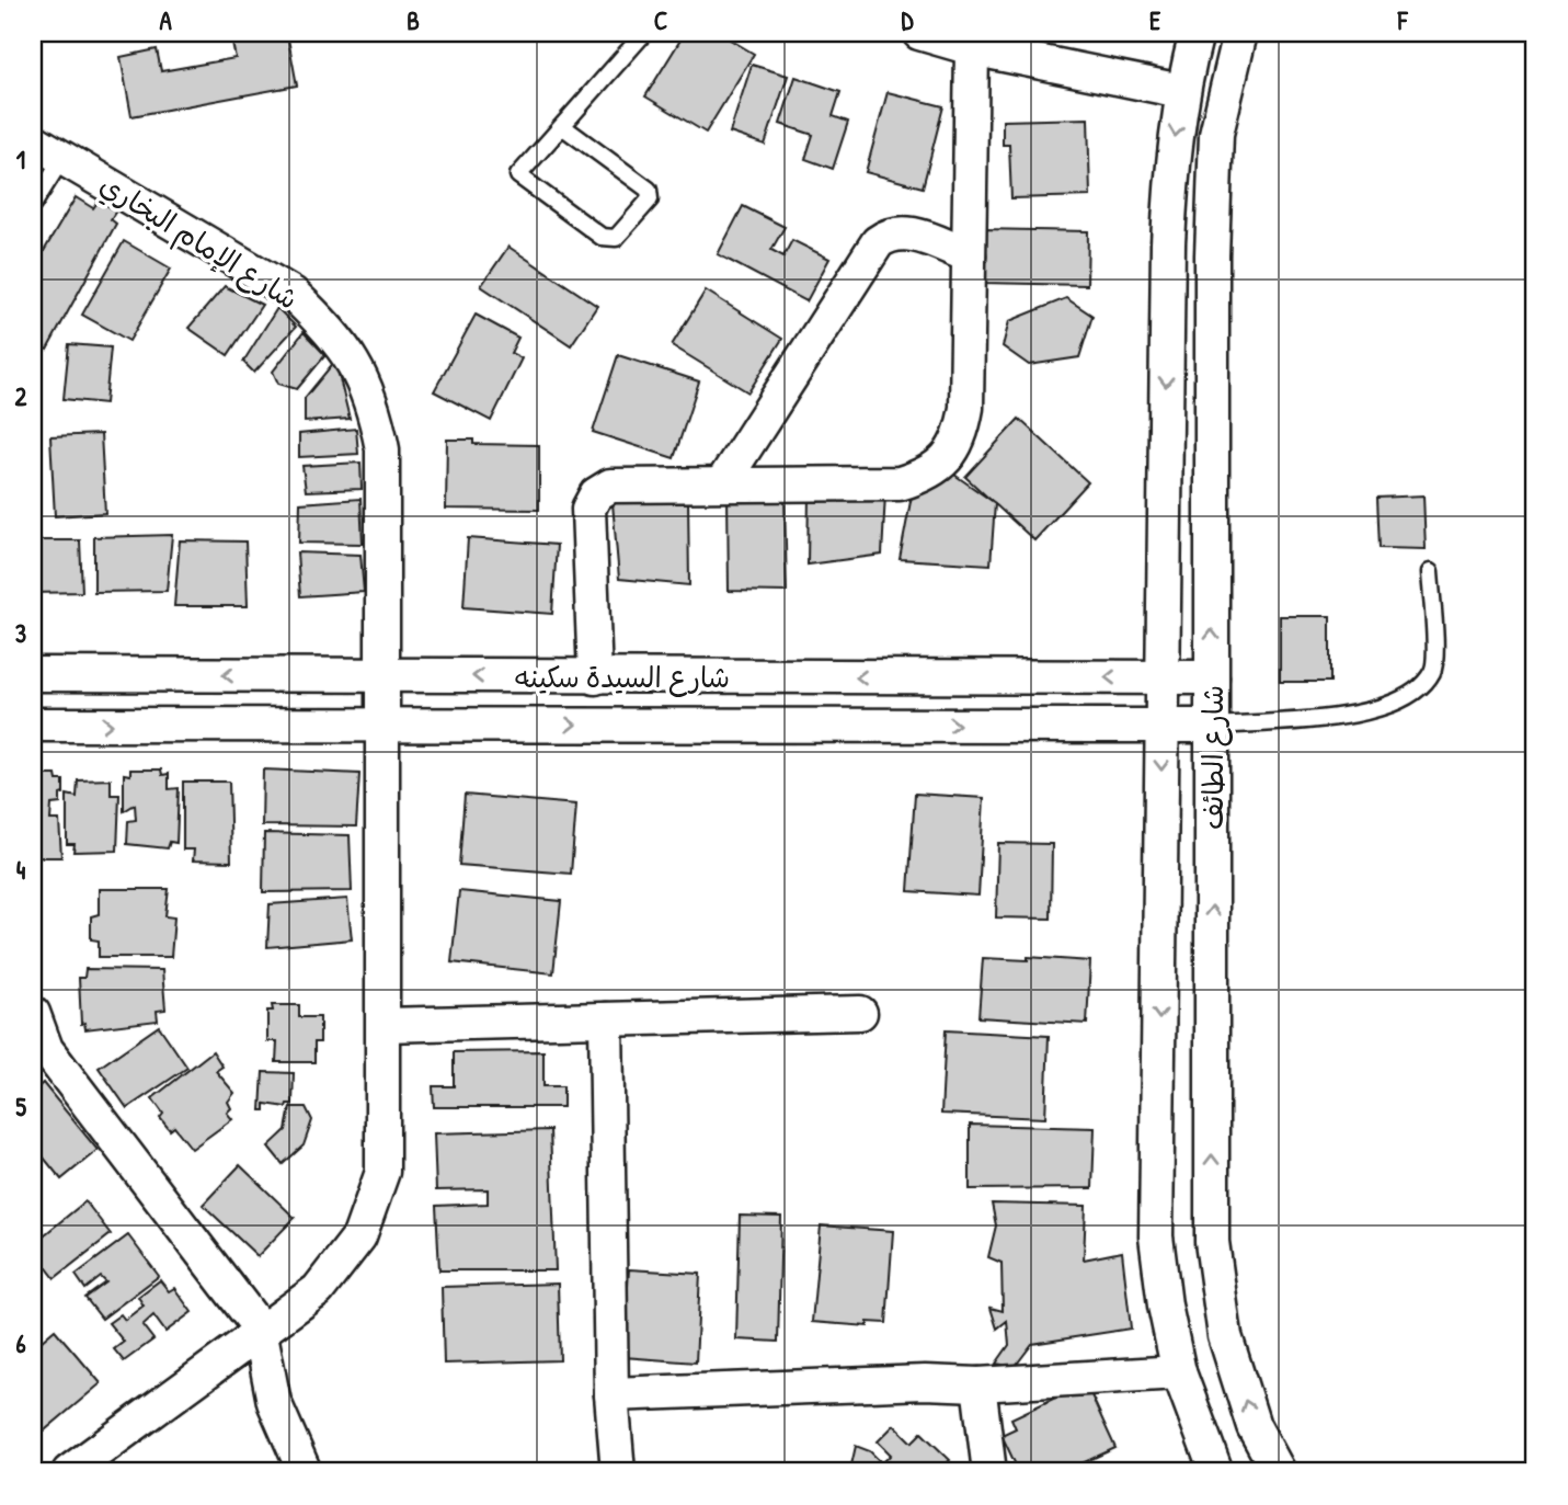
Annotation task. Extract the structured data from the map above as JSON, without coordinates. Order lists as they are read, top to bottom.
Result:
{
  "streets": {
    "street": ["شارع الإمام البخاري", "شارع السيدة سكينه", "شارع الطائف"]
  },
  "crossings": [
    ["شارع الإمام البخاري", "شارع السيدة سكينه"],
    ["شارع السيدة سكينه", "شارع الطائف"]
  ],
  "grid": {
    "columns": [
      "A",
      "B",
      "C",
      "D",
      "E",
      "F"
    ],
    "rows": [
      "1",
      "2",
      "3",
      "4",
      "5",
      "6"
    ]
  }
}
